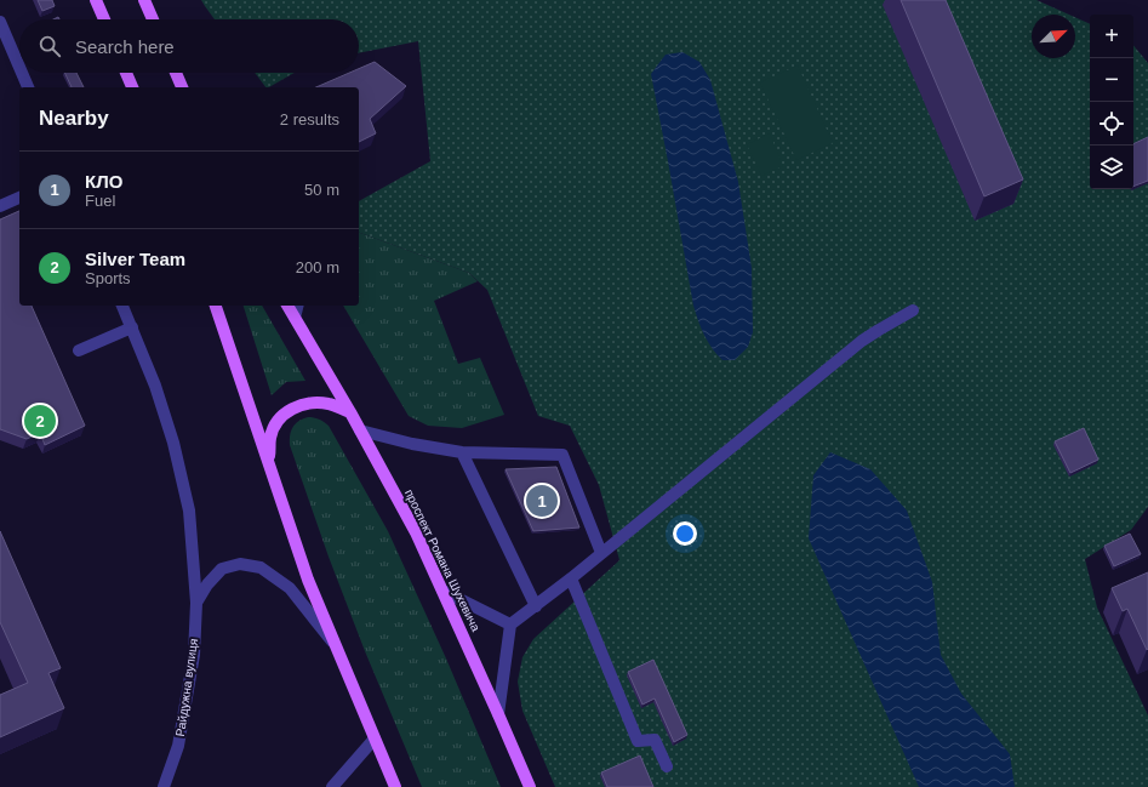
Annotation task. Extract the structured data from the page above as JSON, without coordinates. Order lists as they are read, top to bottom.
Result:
{
  "streets": {
    "main road": ["проспект Романа Шухевича"],
    "street": ["Райдужна вулиця"]
  },
  "north": "top right",
  "page": {
    "map_buttons": ["+", "−"],
    "search": "Search here",
    "heading": ["Nearby", "2 results"],
    "list": [
      {
        "mark": "1",
        "name": "КЛО",
        "note": "Fuel",
        "value": "50 m"
      },
      {
        "mark": "2",
        "name": "Silver Team",
        "note": "Sports",
        "value": "200 m"
      }
    ],
    "pins": ["2", "1"]
  }
}
